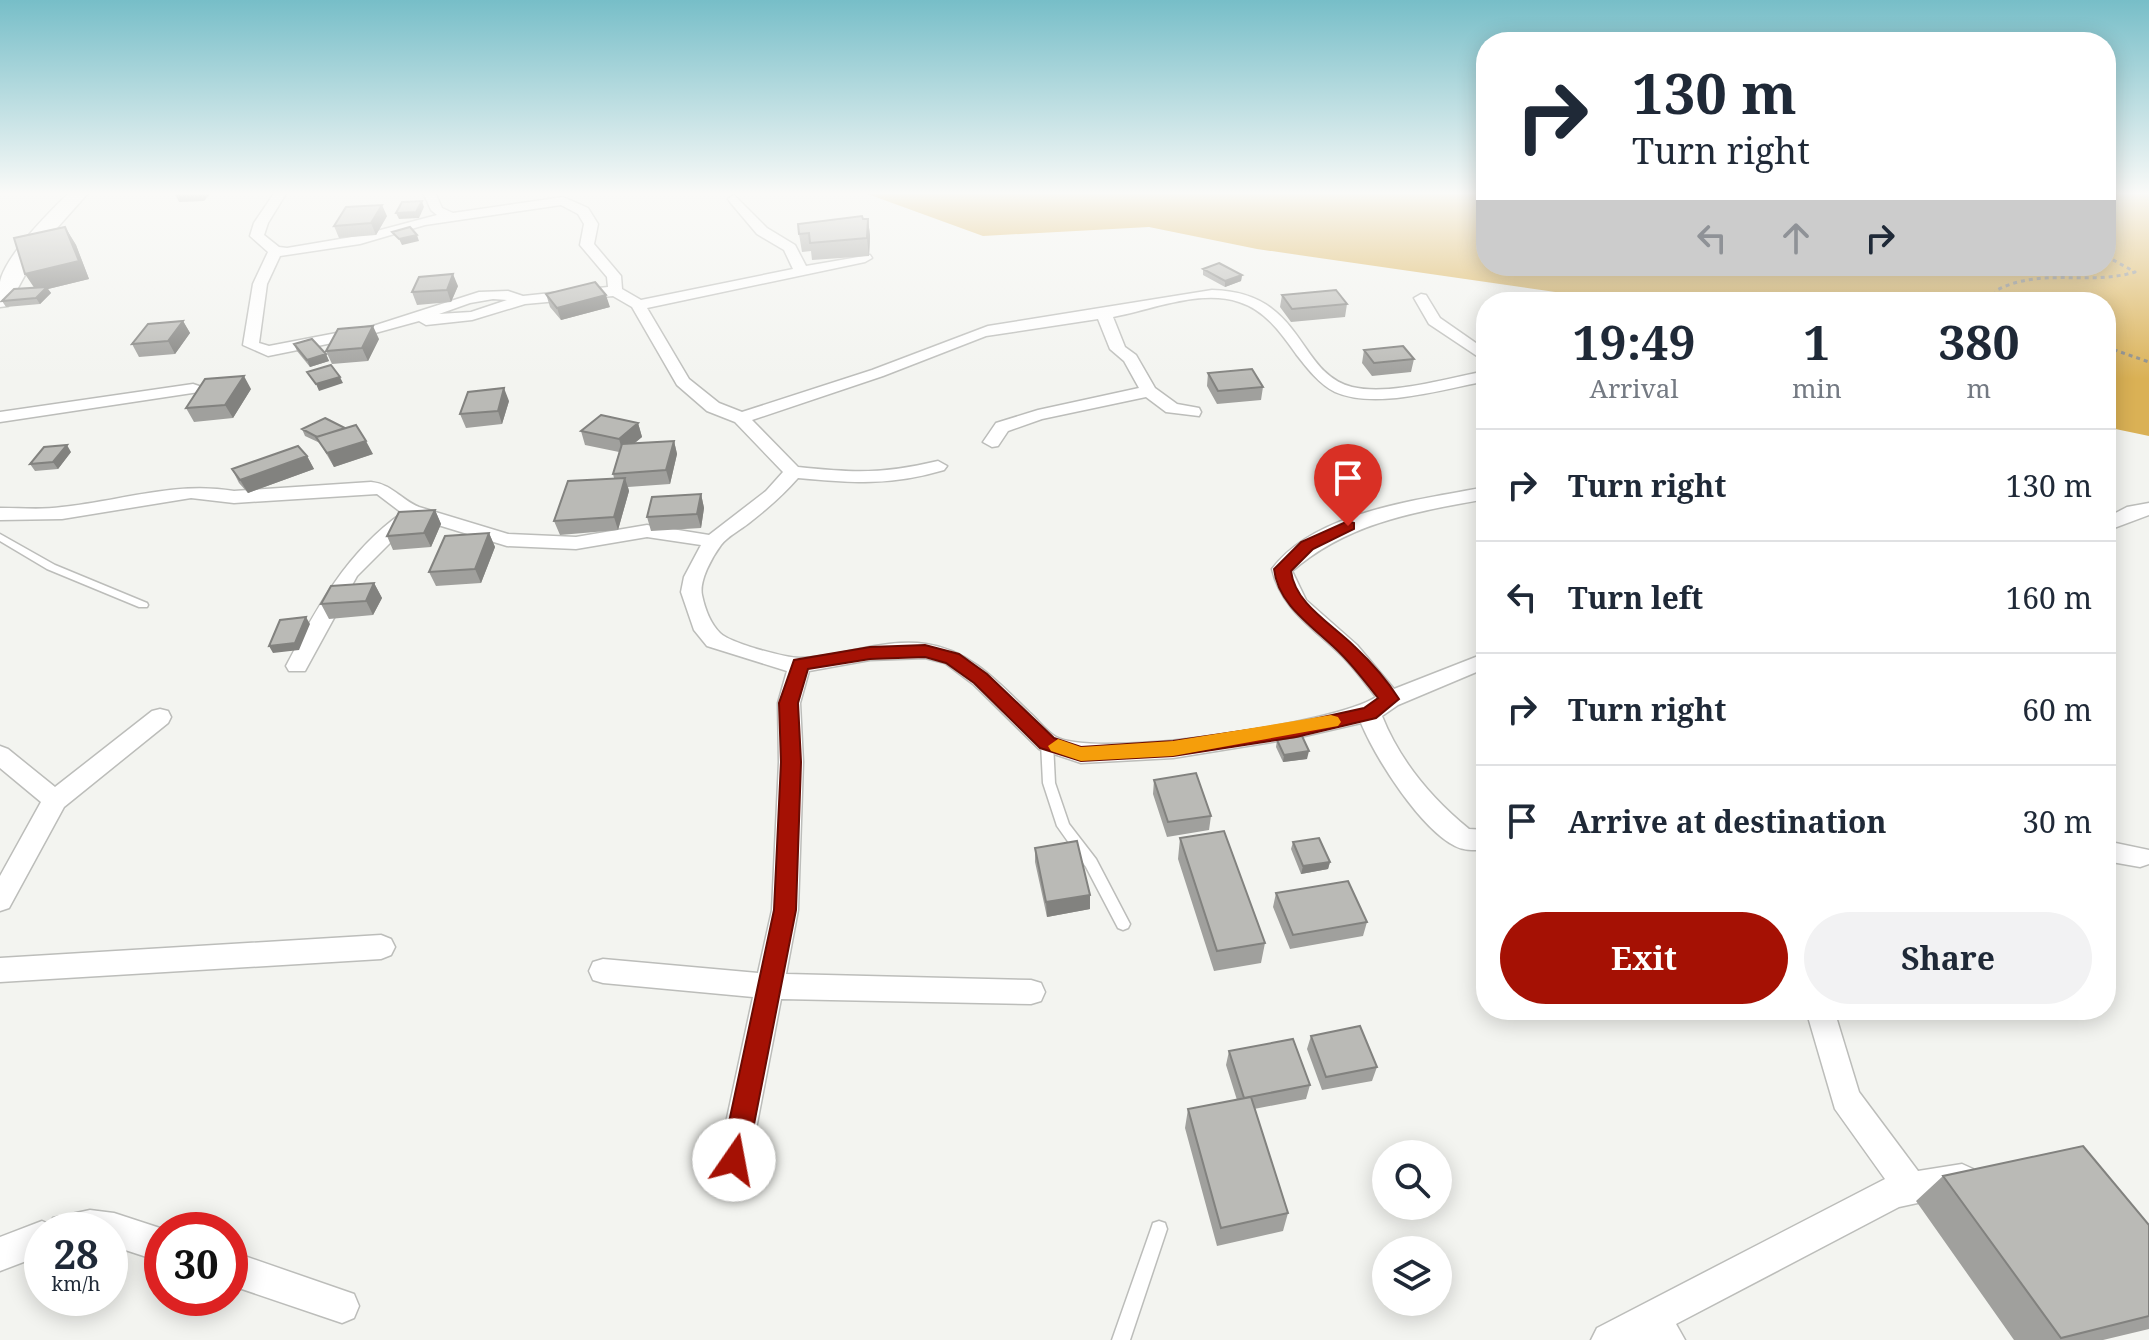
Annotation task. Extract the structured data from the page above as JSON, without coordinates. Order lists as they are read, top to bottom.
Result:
{
  "page": {
    "turn": ["130 m", "Turn right"],
    "eta": [
      "19:49",
      "Arrival",
      "1",
      "min",
      "380",
      "m"
    ],
    "list": [
      {
        "name": "Turn right",
        "value": "130 m"
      },
      {
        "name": "Turn left",
        "value": "160 m"
      },
      {
        "name": "Turn right",
        "value": "60 m"
      },
      {
        "name": "Arrive at destination",
        "value": "30 m"
      }
    ],
    "buttons": ["Exit", "Share"],
    "speed": "28 km/h",
    "limit": "30"
  }
}
